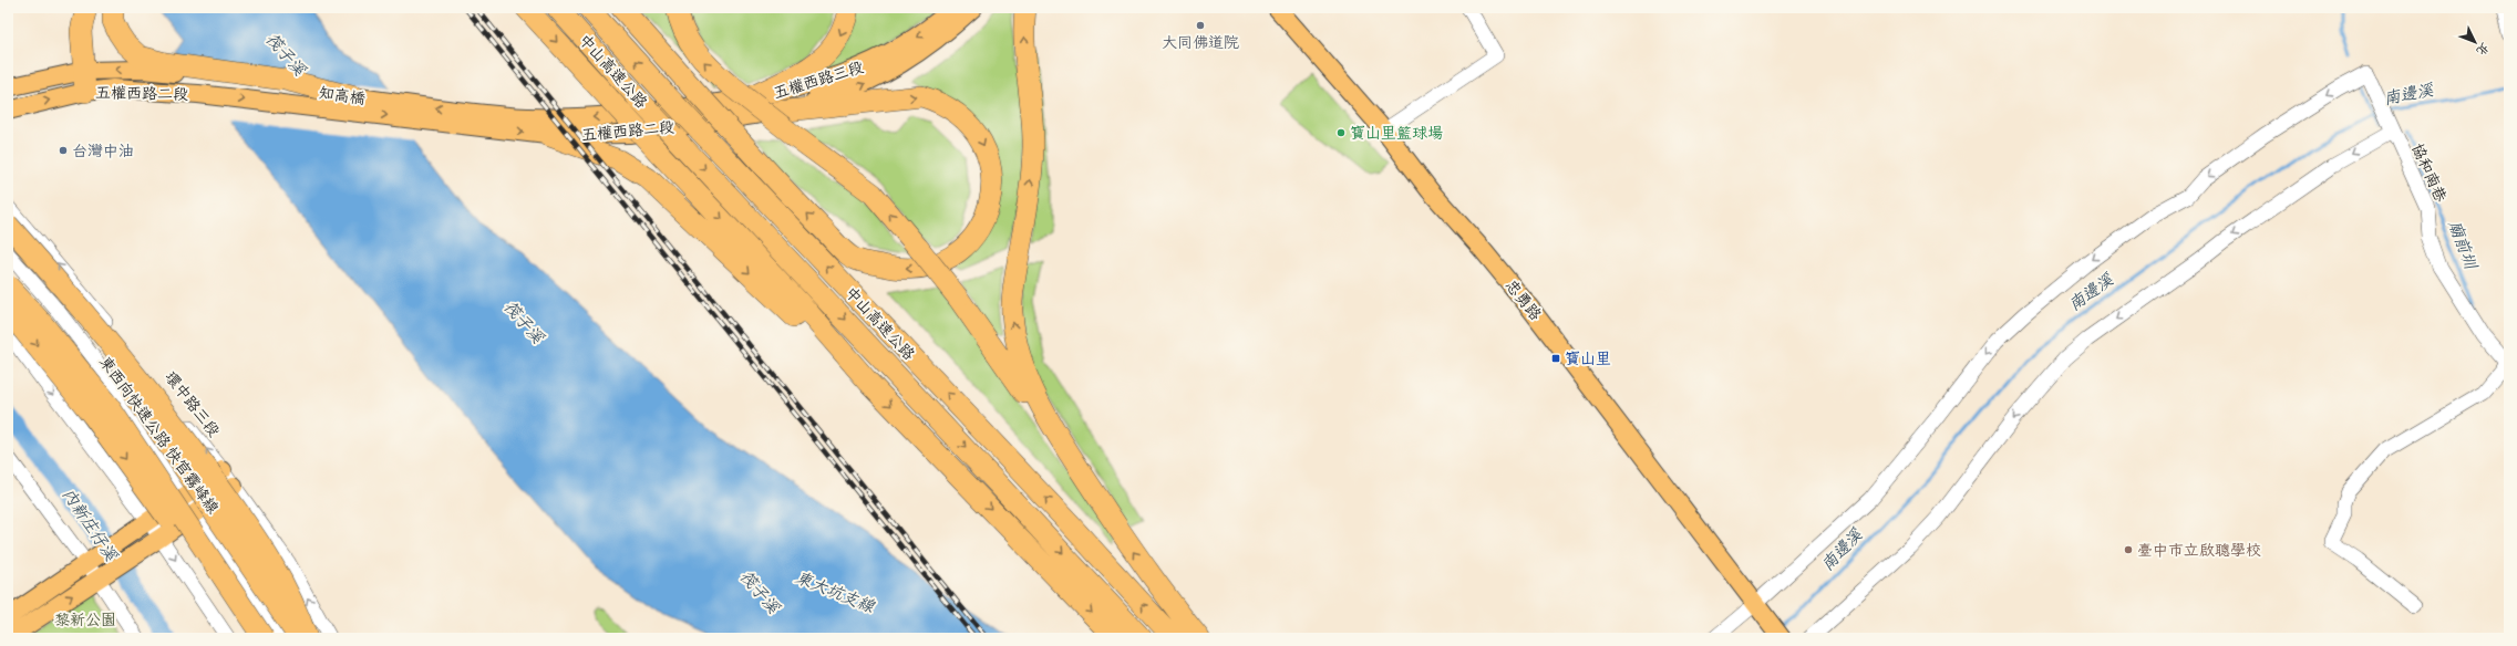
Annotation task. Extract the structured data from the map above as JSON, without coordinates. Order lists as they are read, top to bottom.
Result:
{
  "streets": {
    "highway": ["中山高速公路", "東西向快速公路 快官霧峰線"],
    "main road": [
      "五權西路三段",
      "五權西路二段",
      "知高橋",
      "忠勇路"
    ],
    "street": ["協和南巷", "環中路三段"]
  },
  "crossings": [
    ["五權西路三段", "五權西路二段"],
    ["五權西路二段", "知高橋"],
    ["協和南巷", "忠勇路"]
  ],
  "water": [
    "筏子溪",
    "南邊溪",
    "廟前圳",
    "內新庄仔溪",
    "東大坑支線"
  ],
  "parks": ["黎新公園"],
  "places": {
    "other": [
      "大同佛道院",
      "寶山里籃球場",
      "台灣中油",
      "臺中市立啟聰學校"
    ],
    "transit": ["寶山里"]
  },
  "north": "bottom right"
}
